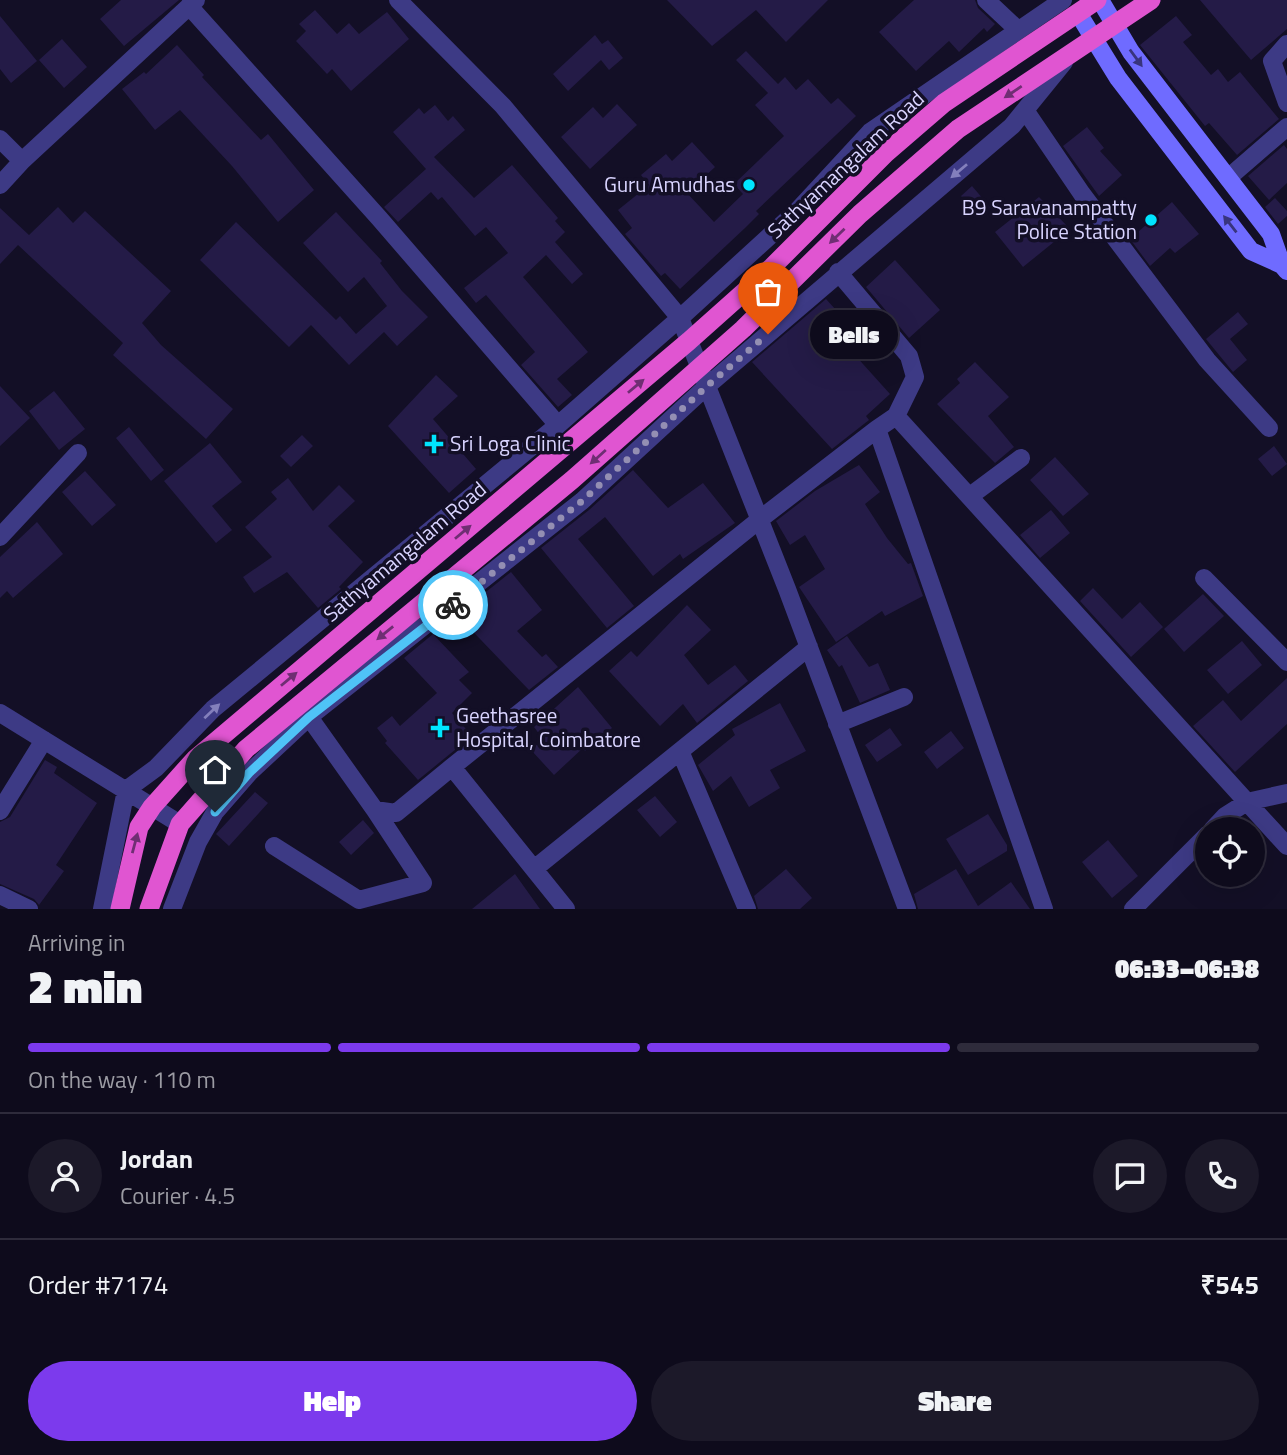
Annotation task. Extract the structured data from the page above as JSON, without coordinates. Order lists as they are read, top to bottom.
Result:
{
  "streets": {
    "highway": ["Sathyamangalam Road"]
  },
  "places": {
    "other": ["Guru Amudhas", "B9 Saravanampatty Police Station", "Bells"],
    "health": ["Sri Loga Clinic", "Geethasree Hospital, Coimbatore"]
  },
  "page": {
    "bubble": "Bells",
    "heading": ["2 min", "Arriving in", "06:33–06:38"],
    "panel": [
      "Jordan",
      "Courier · 4.5",
      "Order #7174",
      "₹545"
    ],
    "bar": "On the way · 110 m",
    "buttons": ["Help", "Share"]
  }
}
